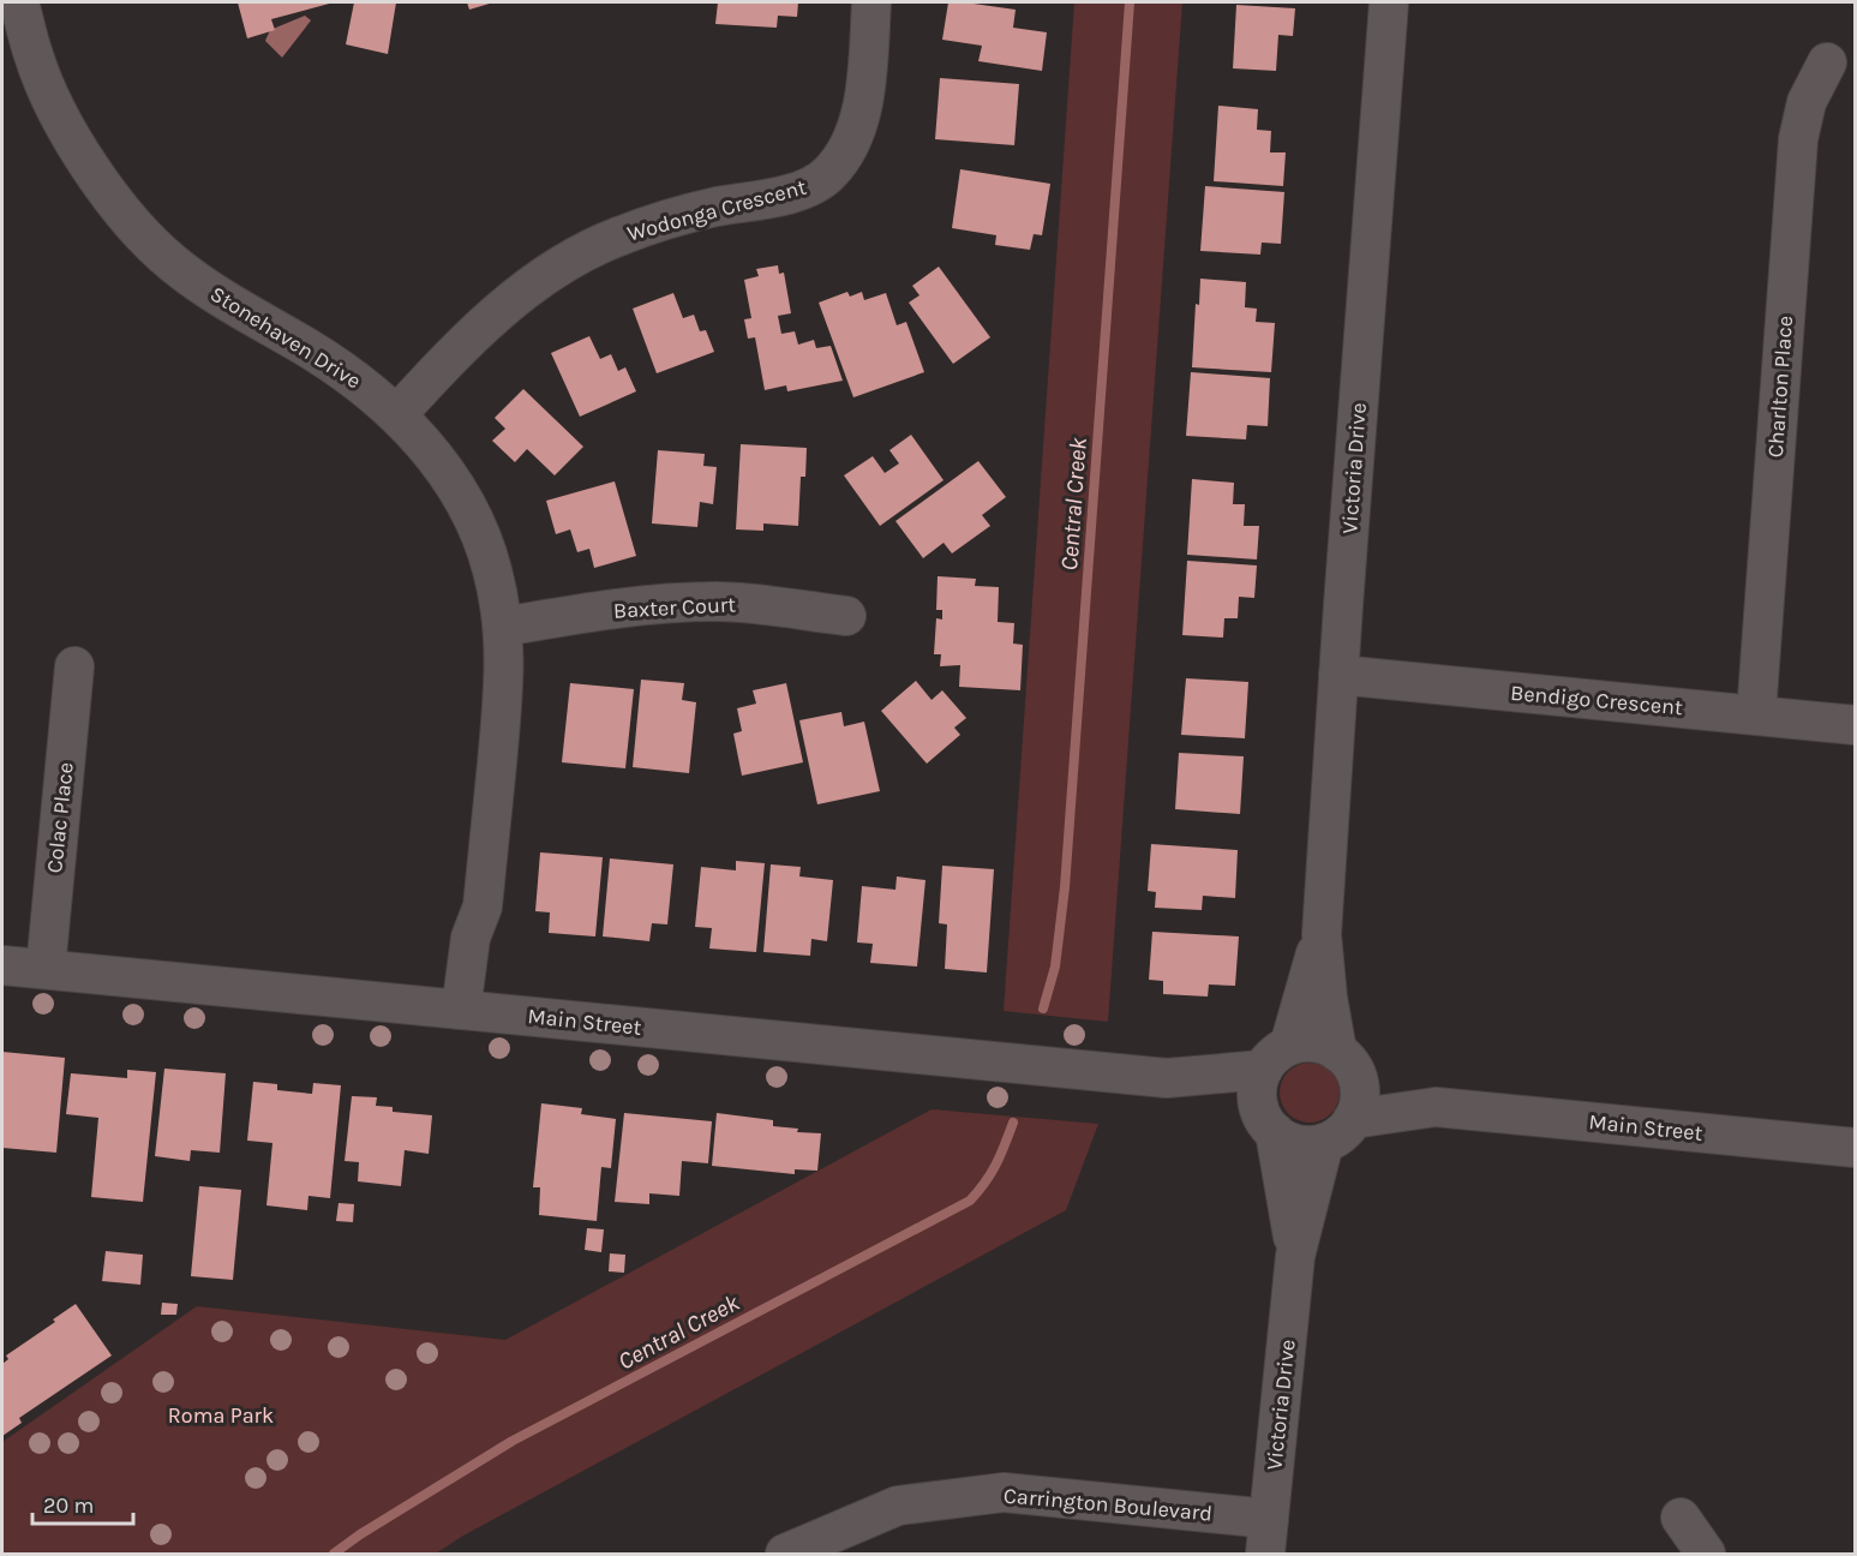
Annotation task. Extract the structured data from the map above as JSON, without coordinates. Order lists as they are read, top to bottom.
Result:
{
  "streets": {
    "street": [
      "Wodonga Crescent",
      "Stonehaven Drive",
      "Charlton Place",
      "Victoria Drive",
      "Baxter Court",
      "Bendigo Crescent",
      "Colac Place",
      "Main Street",
      "Carrington Boulevard"
    ]
  },
  "crossings": [
    ["Wodonga Crescent", "Stonehaven Drive"],
    ["Stonehaven Drive", "Baxter Court"],
    ["Stonehaven Drive", "Main Street"],
    ["Charlton Place", "Bendigo Crescent"],
    ["Victoria Drive", "Bendigo Crescent"],
    ["Victoria Drive", "Main Street"],
    ["Victoria Drive", "Carrington Boulevard"],
    ["Colac Place", "Main Street"]
  ],
  "water": ["Central Creek"],
  "parks": ["Roma Park"],
  "scale_bar": "20 m"
}
